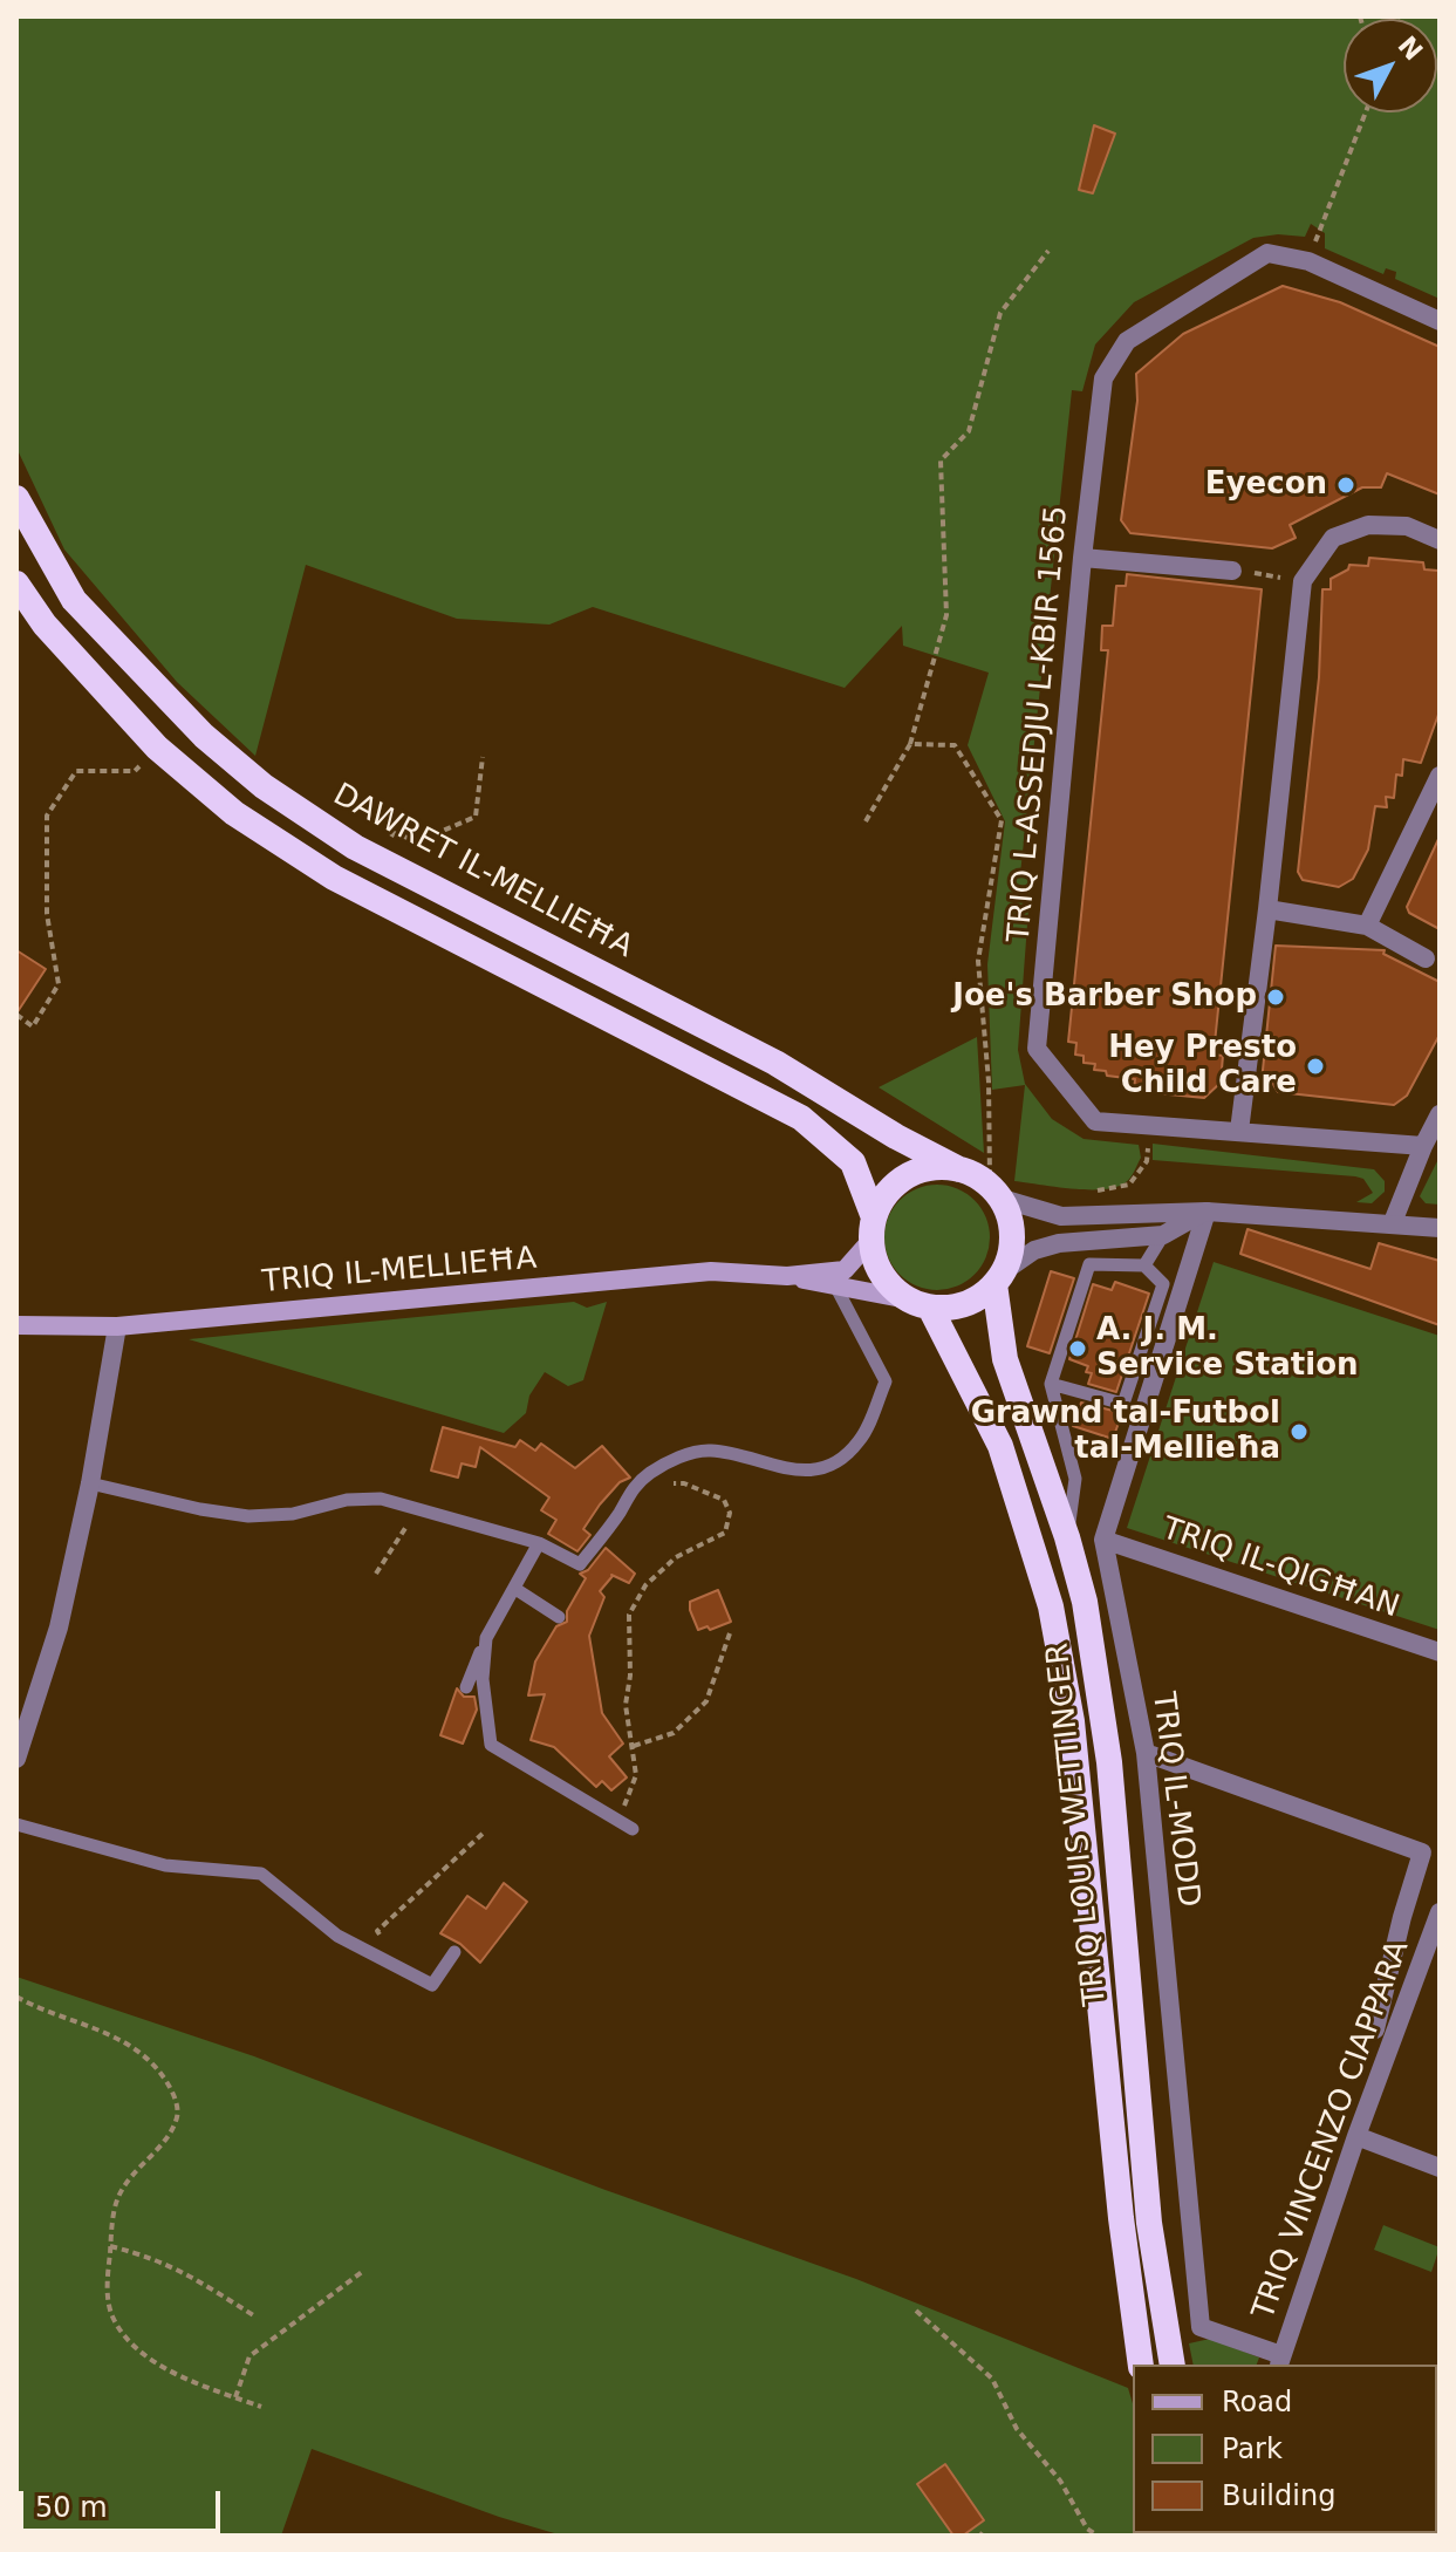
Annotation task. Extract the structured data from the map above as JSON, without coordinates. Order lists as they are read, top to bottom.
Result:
{
  "streets": {
    "highway": ["DAWRET IL-MELLIEĦA", "TRIQ LOUIS WETTINGER"],
    "main road": ["TRIQ IL-MELLIEĦA"],
    "street": [
      "TRIQ L-ASSEDJU L-KBIR 1565",
      "TRIQ IL-QIGĦAN",
      "TRIQ IL-MODD",
      "TRIQ VINCENZO CIAPPARA"
    ]
  },
  "crossings": [
    ["DAWRET IL-MELLIEĦA", "TRIQ IL-MELLIEĦA"],
    ["DAWRET IL-MELLIEĦA", "TRIQ LOUIS WETTINGER"],
    ["TRIQ IL-MELLIEĦA", "TRIQ LOUIS WETTINGER"],
    ["TRIQ IL-QIGĦAN", "TRIQ IL-MODD"],
    ["TRIQ IL-MODD", "TRIQ VINCENZO CIAPPARA"]
  ],
  "places": [
    "Eyecon",
    "Joe's Barber Shop",
    "Hey Presto Child Care",
    "A. J. M. Service Station",
    "Grawnd tal-Futbol tal-Mellieħa"
  ],
  "legend": ["Road", "Park", "Building"],
  "scale_bar": "50 m",
  "north": "top right"
}
